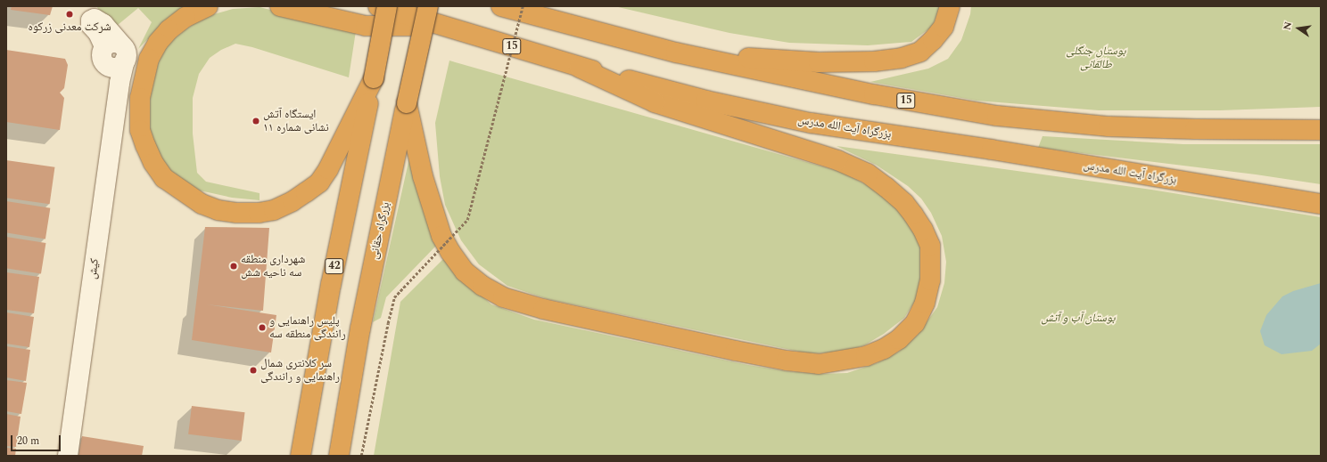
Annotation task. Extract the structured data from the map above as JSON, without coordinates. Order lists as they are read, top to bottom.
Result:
{
  "streets": {
    "highway": [
      "15",
      "بزرگراه آیت الله مدرس",
      "بزرگراه حقانی",
      "42"
    ],
    "street": ["کیش"]
  },
  "parks": ["بوستان جنگلی طالقانی", "بوستان آب و آتش"],
  "places": [
    "شرکت معدنی زرکوه",
    "ایستگاه آتش نشانی شماره ۱۱",
    "شهرداری منطقه سه ناحیه شش",
    "پلیس راهنمایی و رانندگی منطقه سه",
    "سر کلانتری شمال راهنمایی و رانندگی"
  ],
  "scale_bar": "20 m",
  "north": "left"
}
